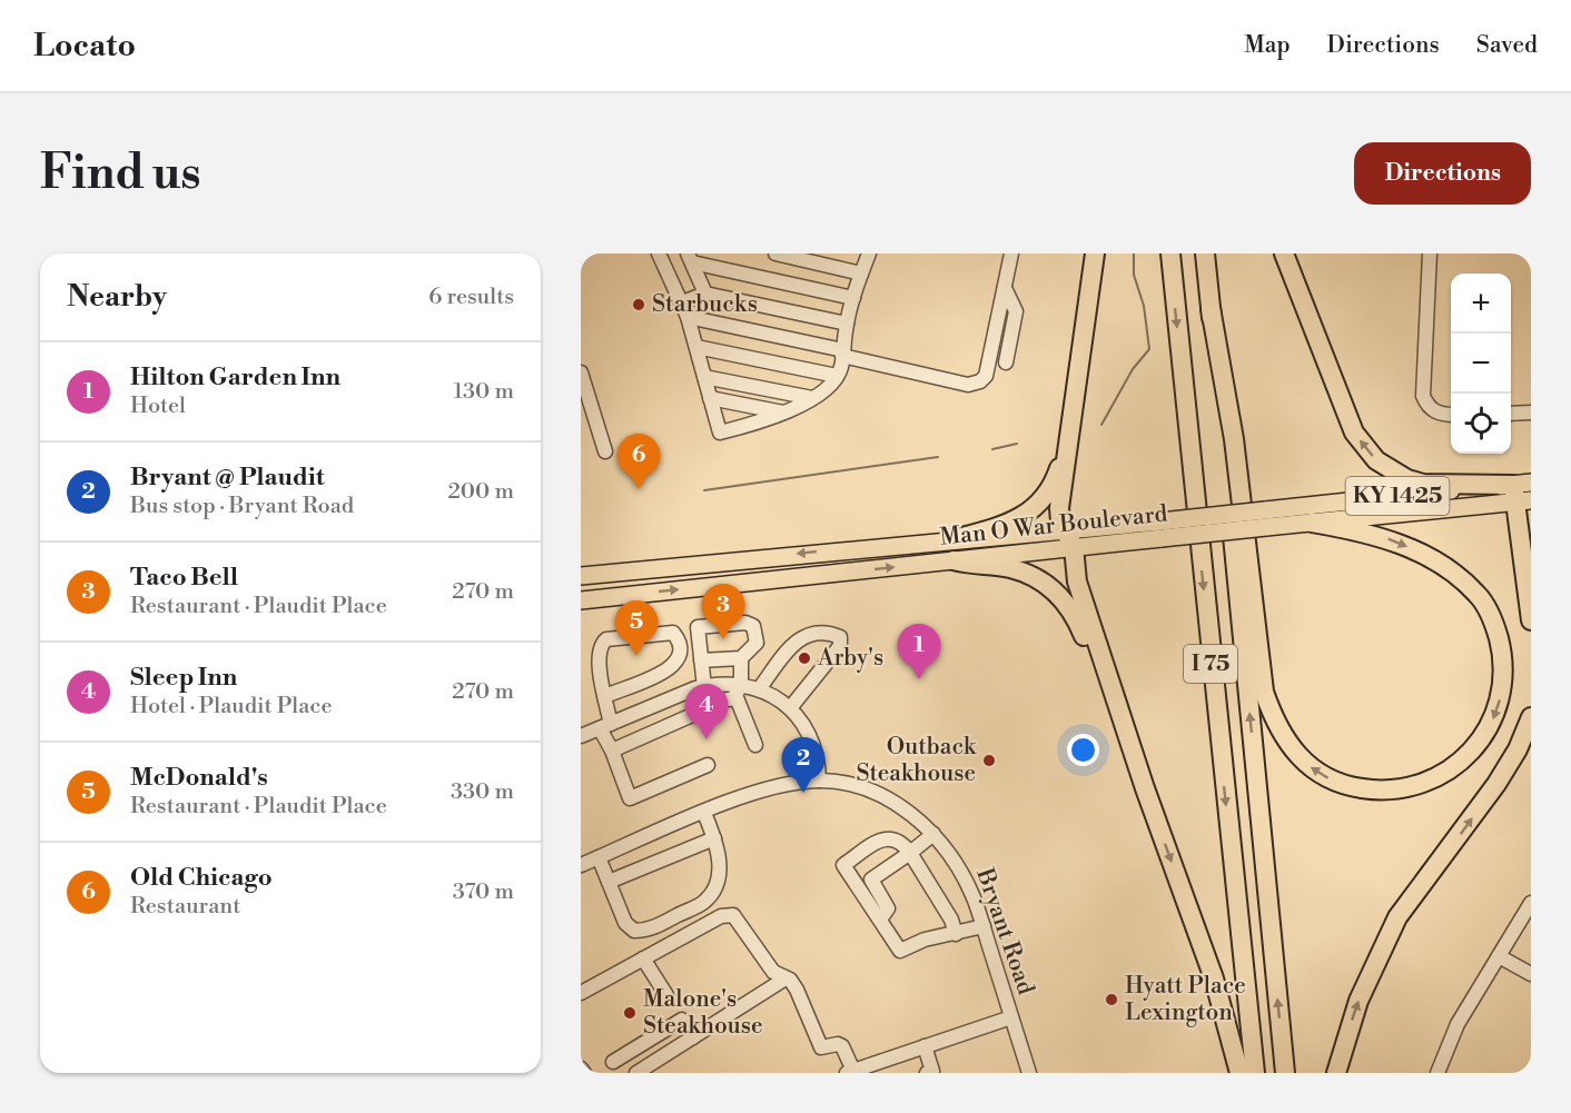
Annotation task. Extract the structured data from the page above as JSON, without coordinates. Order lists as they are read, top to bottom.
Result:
{
  "streets": {
    "highway": ["I 75"],
    "main road": ["KY 1425", "Man O War Boulevard"],
    "street": ["Bryant Road"]
  },
  "places": [
    "Starbucks",
    "Arby's",
    "Outback Steakhouse",
    "Hyatt Place Lexington",
    "Malone's Steakhouse"
  ],
  "page": {
    "header": "Locato",
    "nav": ["Map", "Directions", "Saved"],
    "buttons": "Directions",
    "title": "Find us",
    "heading": ["Nearby", "6 results"],
    "map_buttons": ["+", "−"],
    "list": [
      {
        "mark": "1",
        "name": "Hilton Garden Inn",
        "note": "Hotel",
        "value": "130 m"
      },
      {
        "mark": "2",
        "name": "Bryant @ Plaudit",
        "note": "Bus stop · Bryant Road",
        "value": "200 m"
      },
      {
        "mark": "3",
        "name": "Taco Bell",
        "note": "Restaurant · Plaudit Place",
        "value": "270 m"
      },
      {
        "mark": "4",
        "name": "Sleep Inn",
        "note": "Hotel · Plaudit Place",
        "value": "270 m"
      },
      {
        "mark": "5",
        "name": "McDonald's",
        "note": "Restaurant · Plaudit Place",
        "value": "330 m"
      },
      {
        "mark": "6",
        "name": "Old Chicago",
        "note": "Restaurant",
        "value": "370 m"
      }
    ],
    "pins": [
      "6",
      "3",
      "5",
      "1",
      "4",
      "2"
    ]
  }
}
